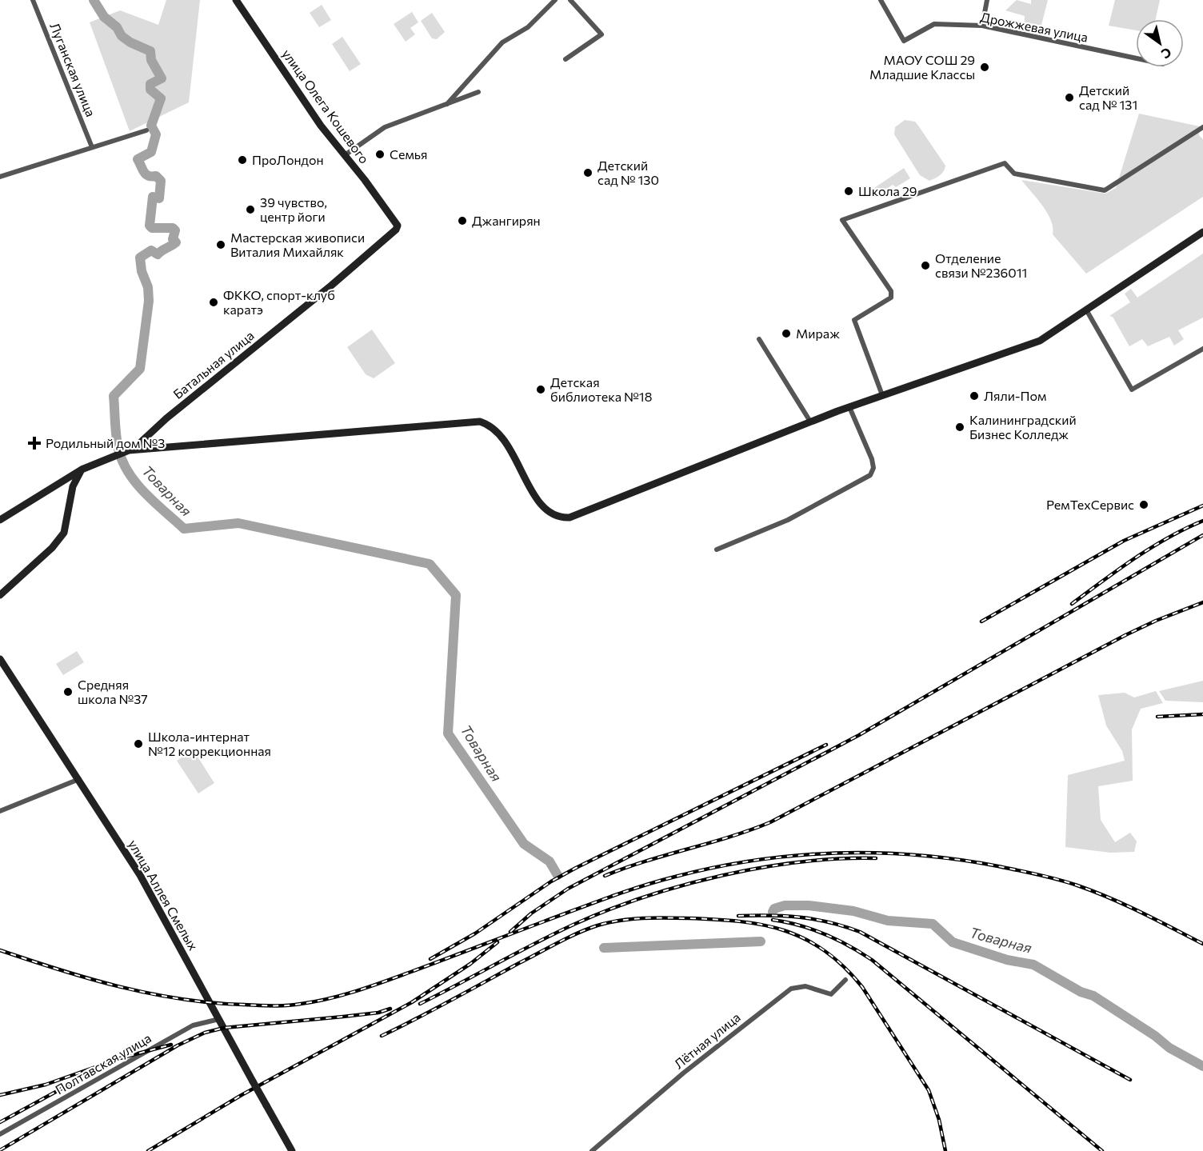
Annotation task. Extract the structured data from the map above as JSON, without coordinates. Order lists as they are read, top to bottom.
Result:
{
  "streets": {
    "main road": ["улица Олега Кошевого", "Батальная улица", "улица Аллея Смелых"],
    "street": [
      "Дрожжевая улица",
      "Луганская улица",
      "Лётная улица",
      "Полтавская улица"
    ]
  },
  "crossings": [
    ["улица Олега Кошевого", "Батальная улица"],
    ["улица Аллея Смелых", "Полтавская улица"]
  ],
  "water": ["Товарная"],
  "places": {
    "other": [
      "МАОУ СОШ 29 Младшие Классы",
      "Детский сад № 131",
      "Семья",
      "ПроЛондон",
      "Детский сад № 130",
      "Школа 29",
      "39 чувство, центр йоги",
      "Джангирян",
      "Мастерская живописи Виталия Михайляк",
      "Отделение связи №236011",
      "ФККО, спорт-клуб каратэ",
      "Мираж",
      "Детская библиотека №18",
      "Ляли-Пом",
      "Калининградский Бизнес Колледж",
      "РемТехСервис",
      "Средняя школа №37",
      "Школа-интернат №12 коррекционная"
    ],
    "health": ["Родильный дом №3"]
  },
  "north": "bottom right"
}
